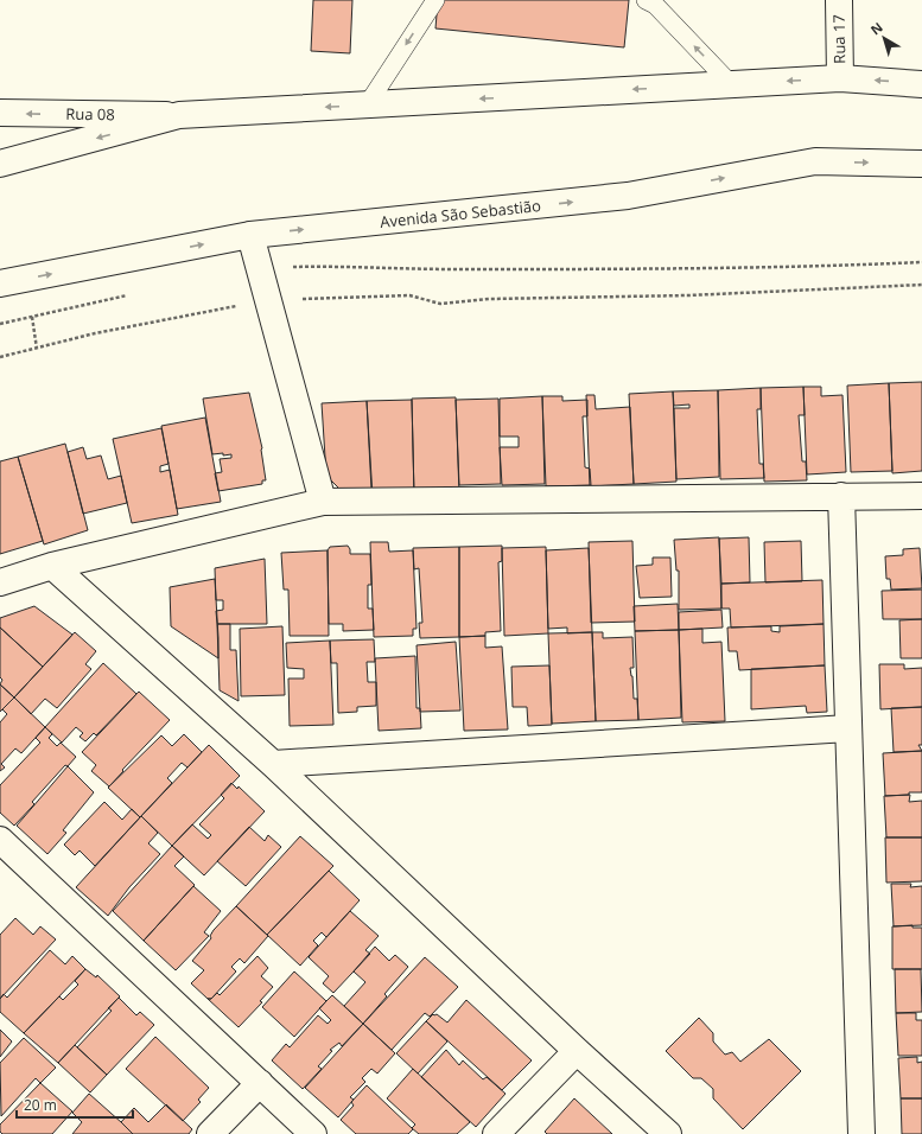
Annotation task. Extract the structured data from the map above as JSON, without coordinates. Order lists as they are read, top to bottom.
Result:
{
  "streets": {
    "street": ["Rua 17", "Rua 08", "Avenida São Sebastião"]
  },
  "scale_bar": "20 m",
  "north": "top left"
}
